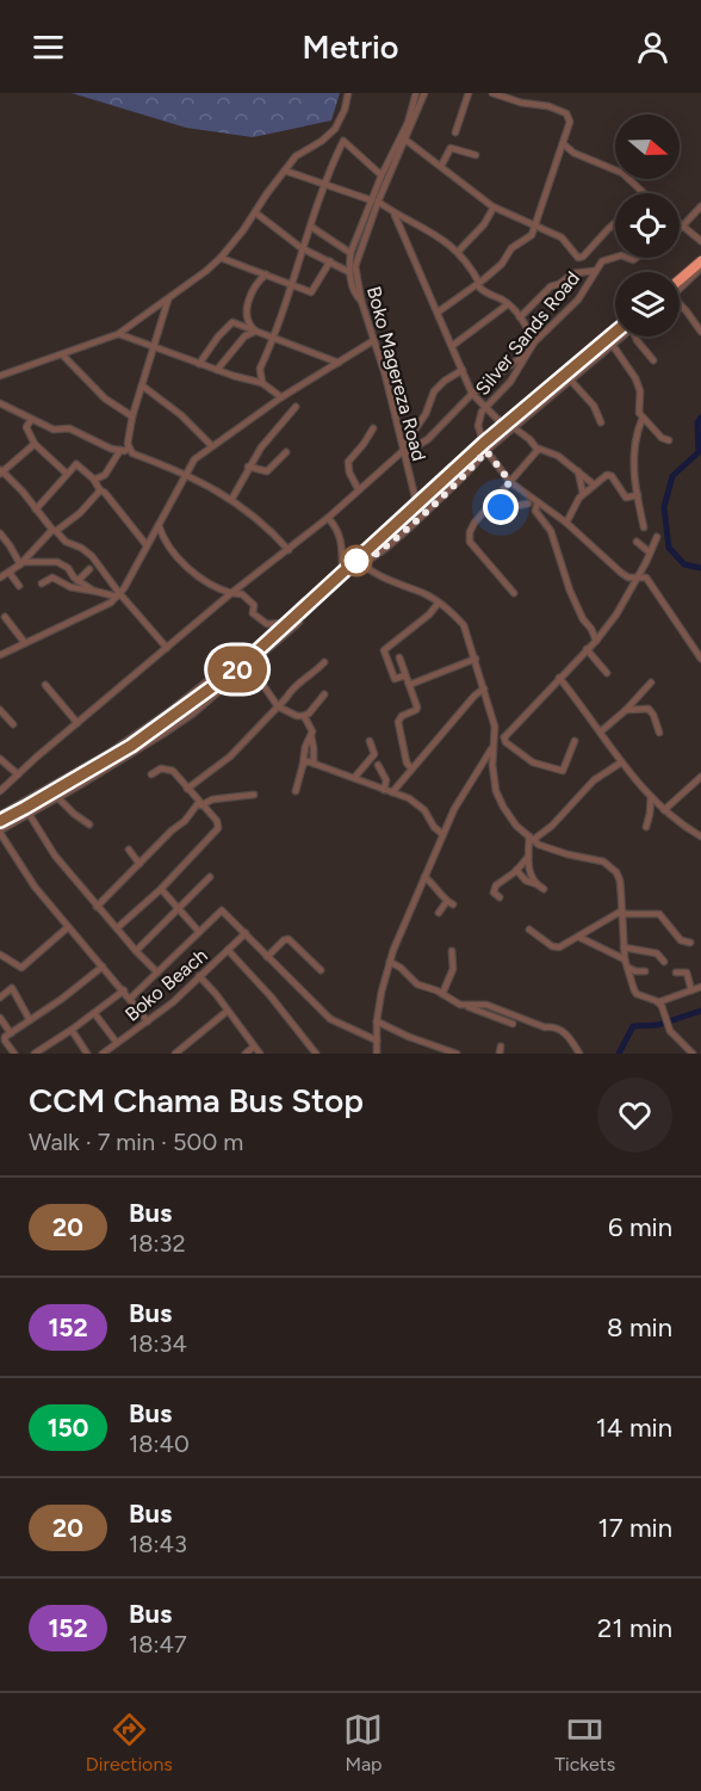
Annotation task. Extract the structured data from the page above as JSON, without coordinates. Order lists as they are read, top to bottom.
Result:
{
  "streets": {
    "street": ["Silver Sands Road", "Boko Magereza Road", "Boko Beach"]
  },
  "lines": ["bus line 20"],
  "north": "right",
  "page": {
    "header": "Metrio",
    "on_map": "20",
    "heading": ["CCM Chama Bus Stop", "Walk · 7 min · 500 m"],
    "list": [
      {
        "mark": "20",
        "name": "Bus",
        "note": "18:32",
        "value": "6 min"
      },
      {
        "mark": "152",
        "name": "Bus",
        "note": "18:34",
        "value": "8 min"
      },
      {
        "mark": "150",
        "name": "Bus",
        "note": "18:40",
        "value": "14 min"
      },
      {
        "mark": "20",
        "name": "Bus",
        "note": "18:43",
        "value": "17 min"
      },
      {
        "mark": "152",
        "name": "Bus",
        "note": "18:47",
        "value": "21 min"
      }
    ],
    "tabs": ["Directions", "Map", "Tickets"]
  }
}
